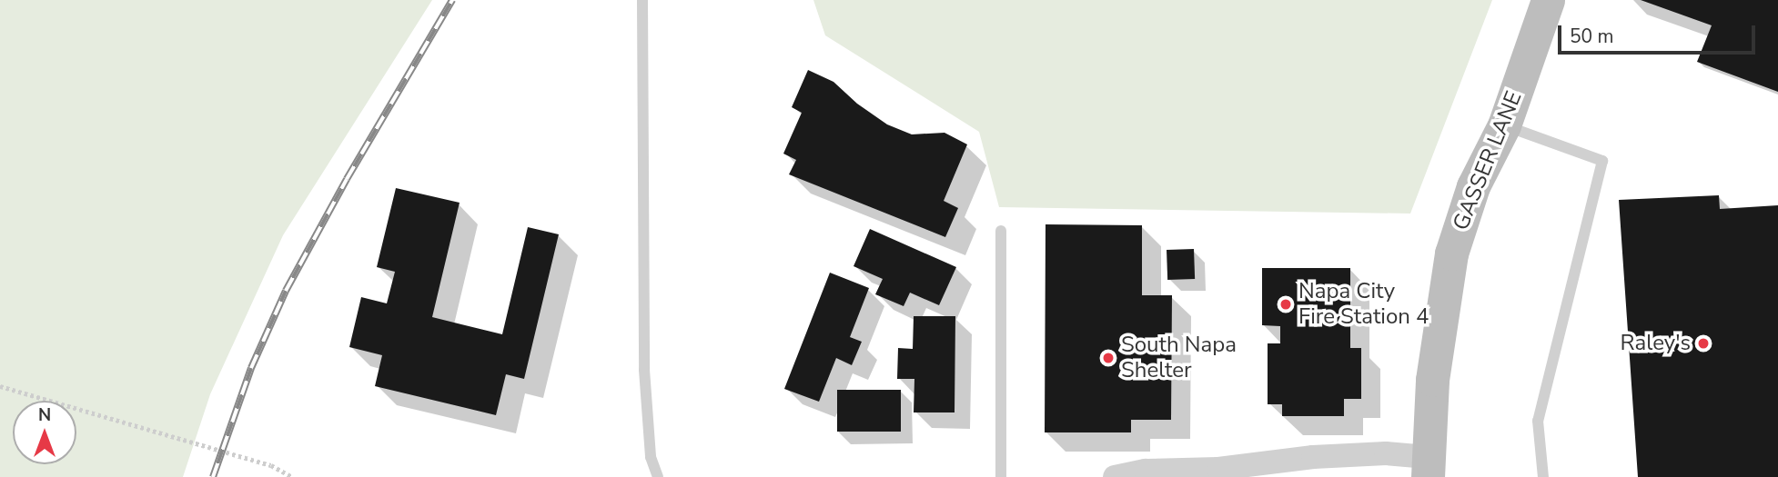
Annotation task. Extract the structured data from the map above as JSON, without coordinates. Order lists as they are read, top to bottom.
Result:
{
  "streets": {
    "street": ["GASSER LANE"]
  },
  "places": ["Napa City Fire Station 4", "Raley's", "South Napa Shelter"],
  "scale_bar": "50 m",
  "north": "top"
}
